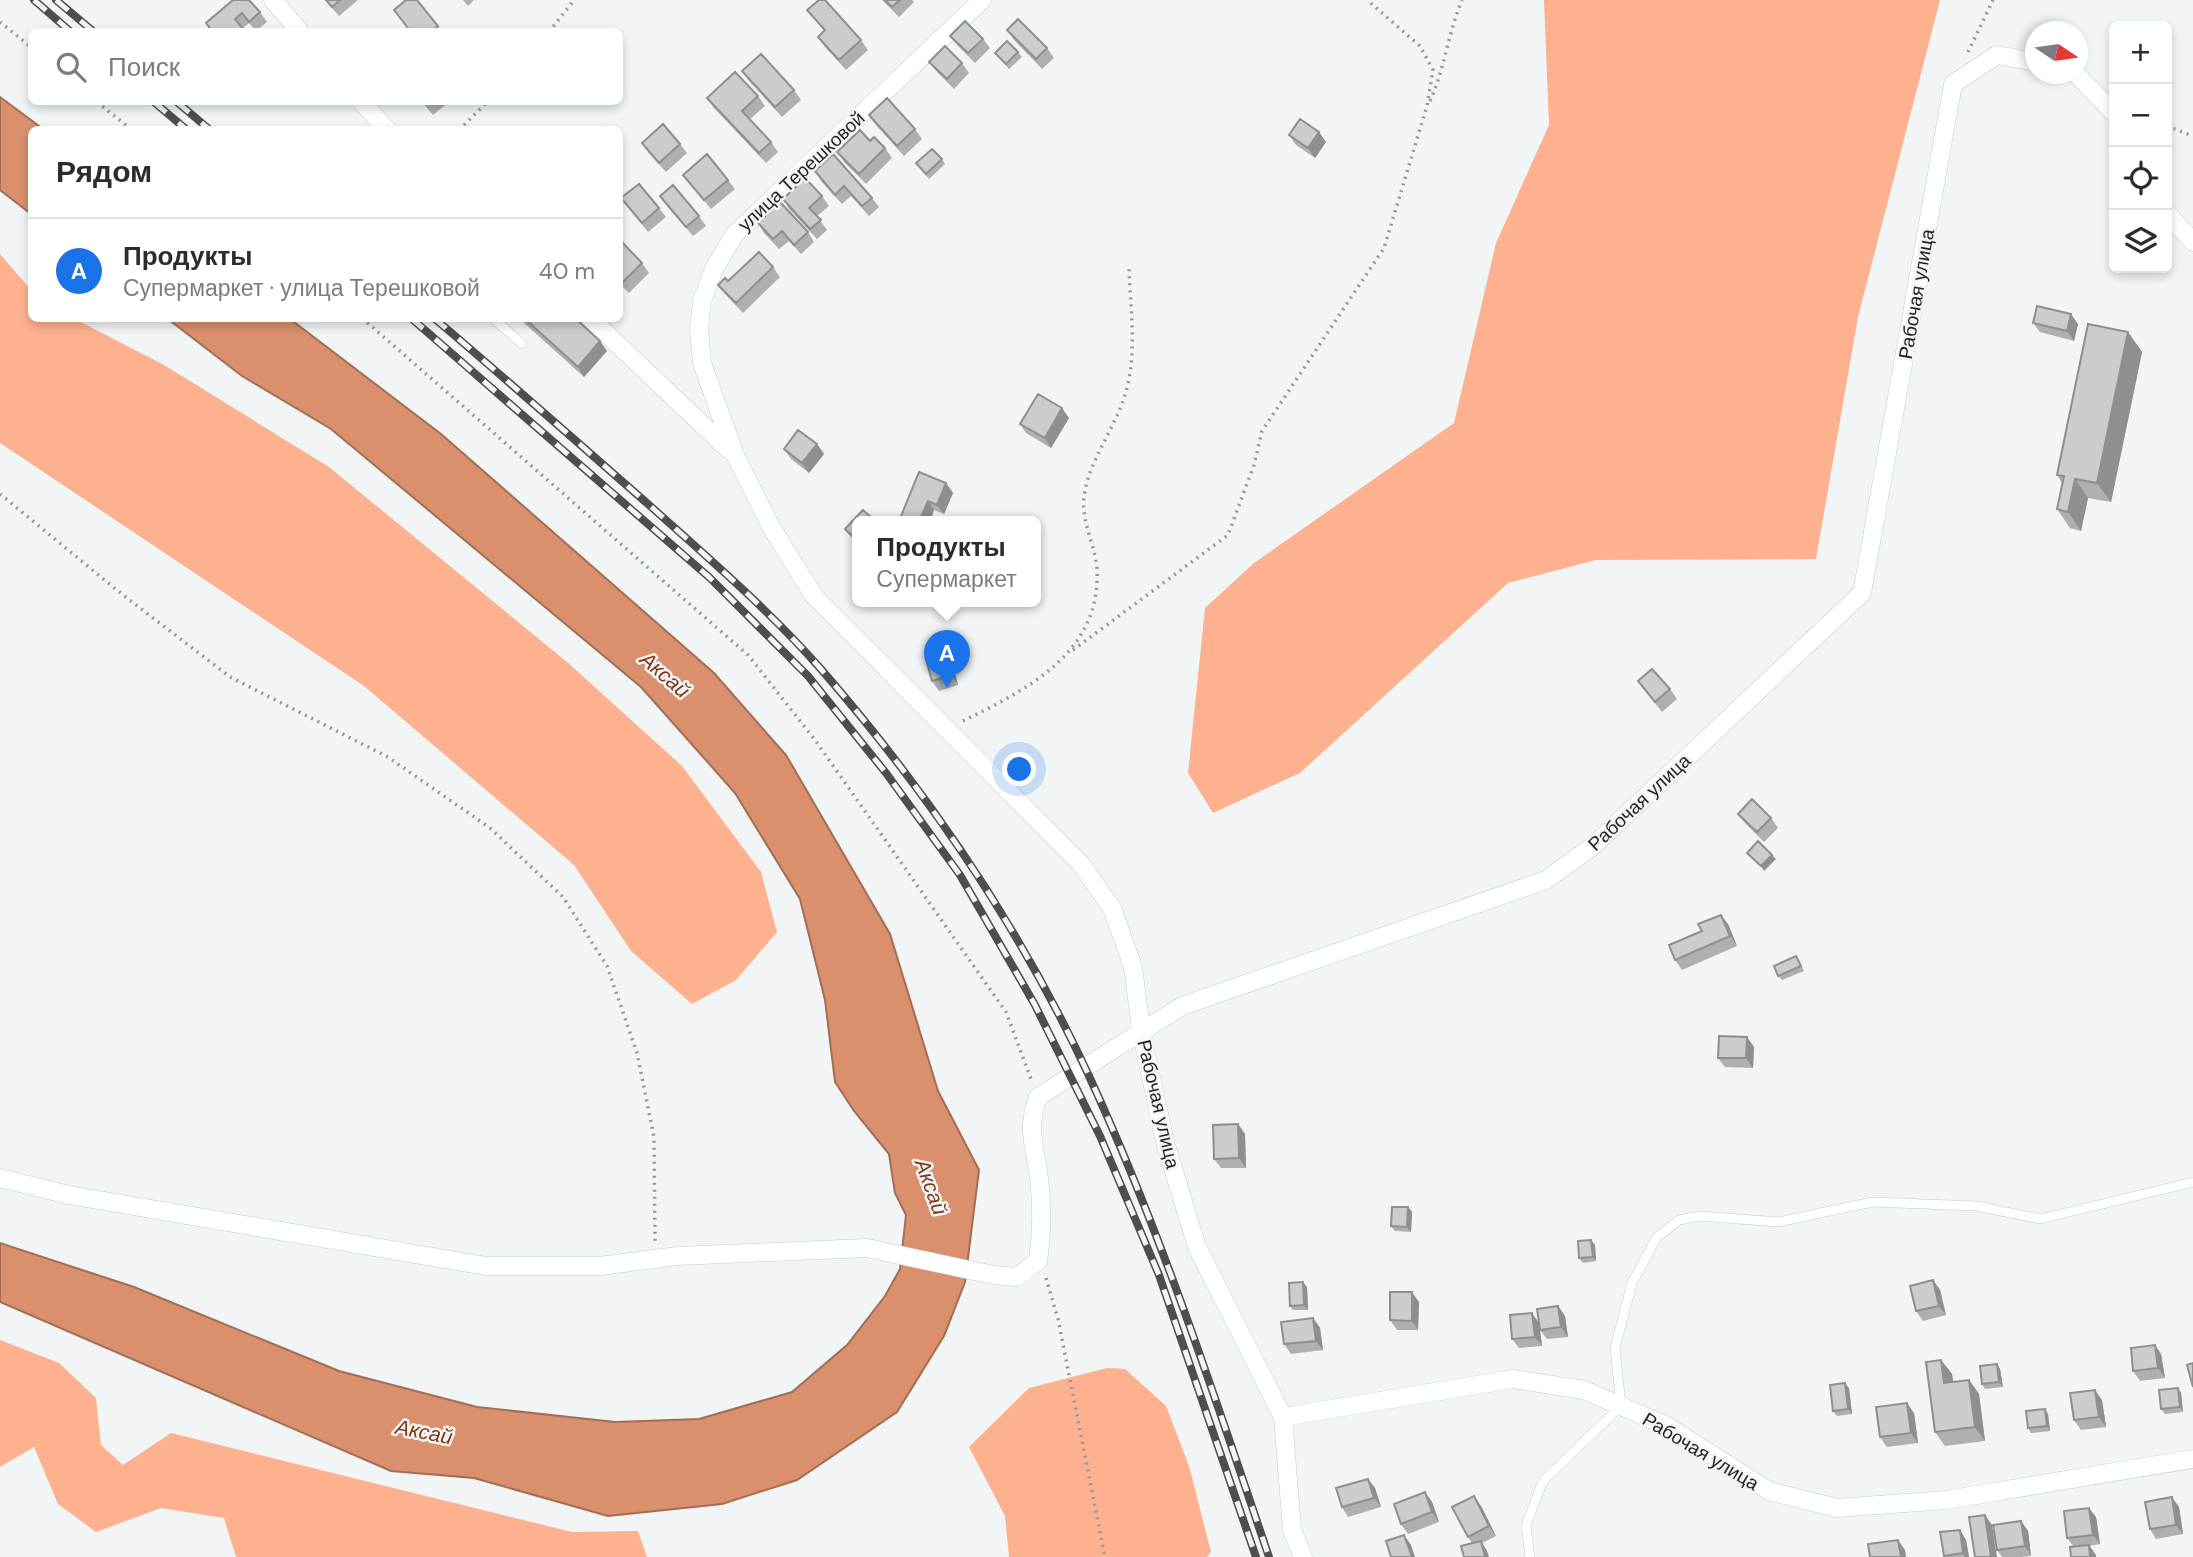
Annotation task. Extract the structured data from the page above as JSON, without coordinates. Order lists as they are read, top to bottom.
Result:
{
  "streets": {
    "street": ["улица Терешковой", "Рабочая улица"]
  },
  "crossings": [
    ["улица Терешковой", "Рабочая улица"]
  ],
  "water": ["Аксай"],
  "north": "right",
  "page": {
    "map_buttons": ["+", "−"],
    "search": "Поиск",
    "heading": "Рядом",
    "list": [
      {
        "mark": "A",
        "name": "Продукты",
        "note": "Супермаркет · улица Терешковой",
        "value": "40 m"
      }
    ],
    "popup": ["Продукты", "Супермаркет"],
    "pins": "A"
  }
}
